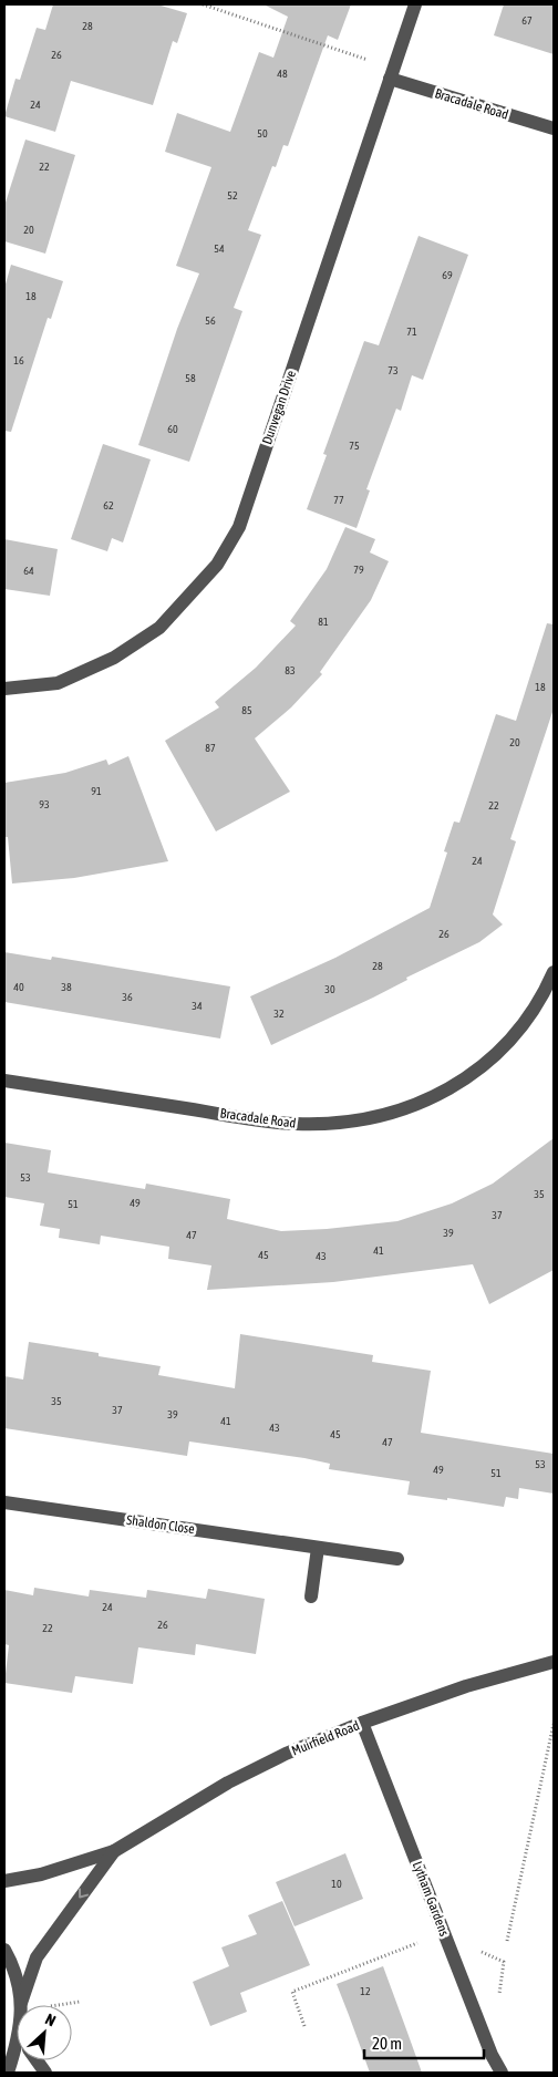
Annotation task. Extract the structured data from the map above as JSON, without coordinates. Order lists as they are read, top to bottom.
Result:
{
  "streets": {
    "street": [
      "Bracadale Road",
      "Dunvegan Drive",
      "Shaldon Close",
      "Muirfield Road",
      "Lytham Gardens"
    ]
  },
  "crossings": [
    ["Bracadale Road", "Dunvegan Drive"],
    ["Muirfield Road", "Lytham Gardens"]
  ],
  "house_numbers": [
    "67",
    "28",
    "26",
    "48",
    "24",
    "50",
    "22",
    "52",
    "20",
    "54",
    "69",
    "18",
    "56",
    "71",
    "16",
    "73",
    "58",
    "60",
    "75",
    "77",
    "62",
    "79",
    "64",
    "81",
    "83",
    "18",
    "85",
    "20",
    "87",
    "91",
    "93",
    "22",
    "24",
    "26",
    "28",
    "40",
    "38",
    "30",
    "36",
    "34",
    "32",
    "53",
    "35",
    "49",
    "51",
    "37",
    "39",
    "47",
    "41",
    "45",
    "43",
    "35",
    "37",
    "39",
    "41",
    "43",
    "45",
    "47",
    "53",
    "49",
    "51",
    "24",
    "26",
    "22",
    "10",
    "12"
  ],
  "scale_bar": "20 m",
  "north": "top right"
}
